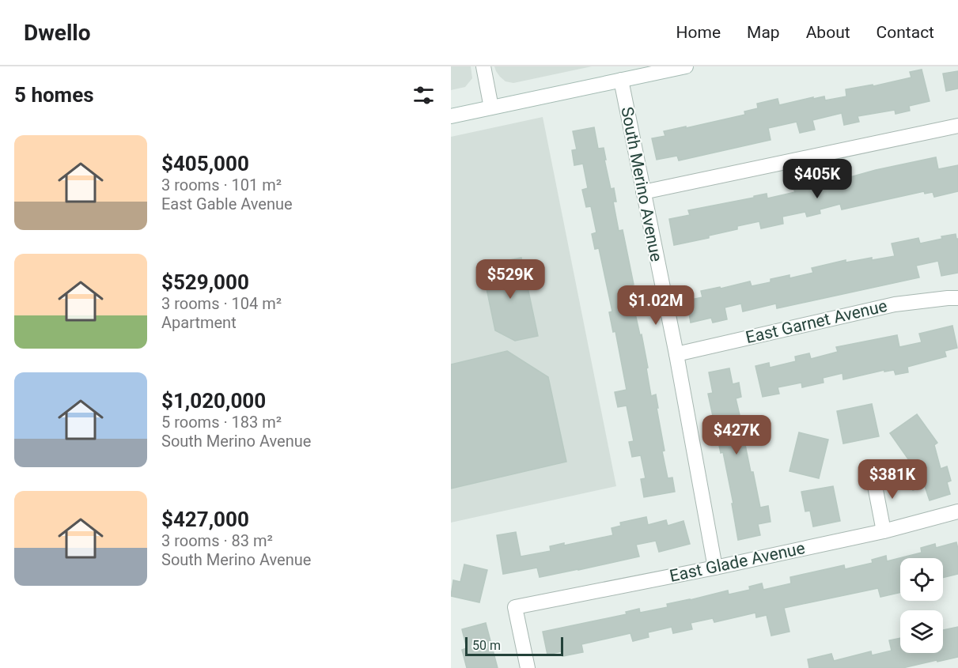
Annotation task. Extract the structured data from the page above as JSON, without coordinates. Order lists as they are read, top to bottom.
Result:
{
  "streets": {
    "street": ["South Merino Avenue", "East Garnet Avenue", "East Glade Avenue"]
  },
  "crossings": [
    ["South Merino Avenue", "East Garnet Avenue"],
    ["South Merino Avenue", "East Glade Avenue"]
  ],
  "scale_bar": "50 m",
  "page": {
    "header": "Dwello",
    "nav": [
      "Home",
      "Map",
      "About",
      "Contact"
    ],
    "heading": "5 homes",
    "list": [
      {
        "name": "$405,000",
        "note": "3 rooms · 101 m² · East Gable Avenue"
      },
      {
        "name": "$529,000",
        "note": "3 rooms · 104 m² · Apartment"
      },
      {
        "name": "$1,020,000",
        "note": "5 rooms · 183 m² · South Merino Avenue"
      },
      {
        "name": "$427,000",
        "note": "3 rooms · 83 m² · South Merino Avenue"
      }
    ],
    "price": [
      "$405K",
      "$529K",
      "$1.02M",
      "$427K",
      "$381K"
    ],
    "scale": "50 m"
  }
}
